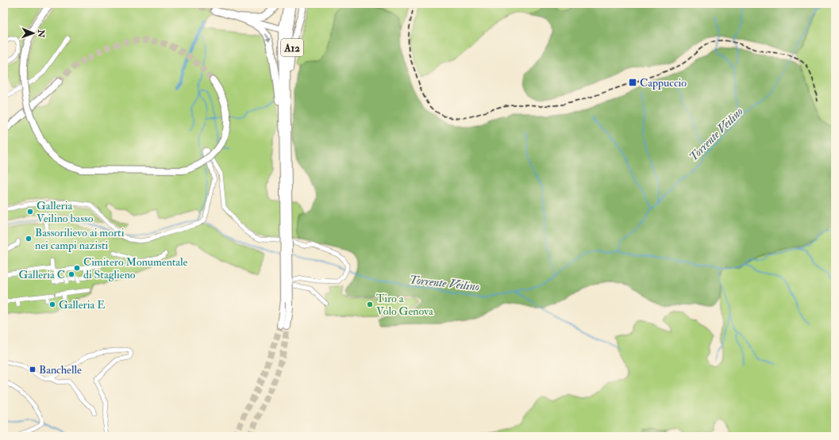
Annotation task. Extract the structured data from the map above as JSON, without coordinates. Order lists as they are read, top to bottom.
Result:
{
  "streets": {
    "highway": ["A12"]
  },
  "water": ["Torrente Veilino"],
  "places": {
    "transit": ["Cappuccio", "Banchelle"],
    "other": [
      "Galleria Veilino basso",
      "Bassorilievo ai morti nei campi nazisti",
      "Cimitero Monumentale di Staglieno",
      "Galleria C",
      "Galleria E",
      "Tiro a Volo Genova"
    ]
  },
  "north": "right"
}
